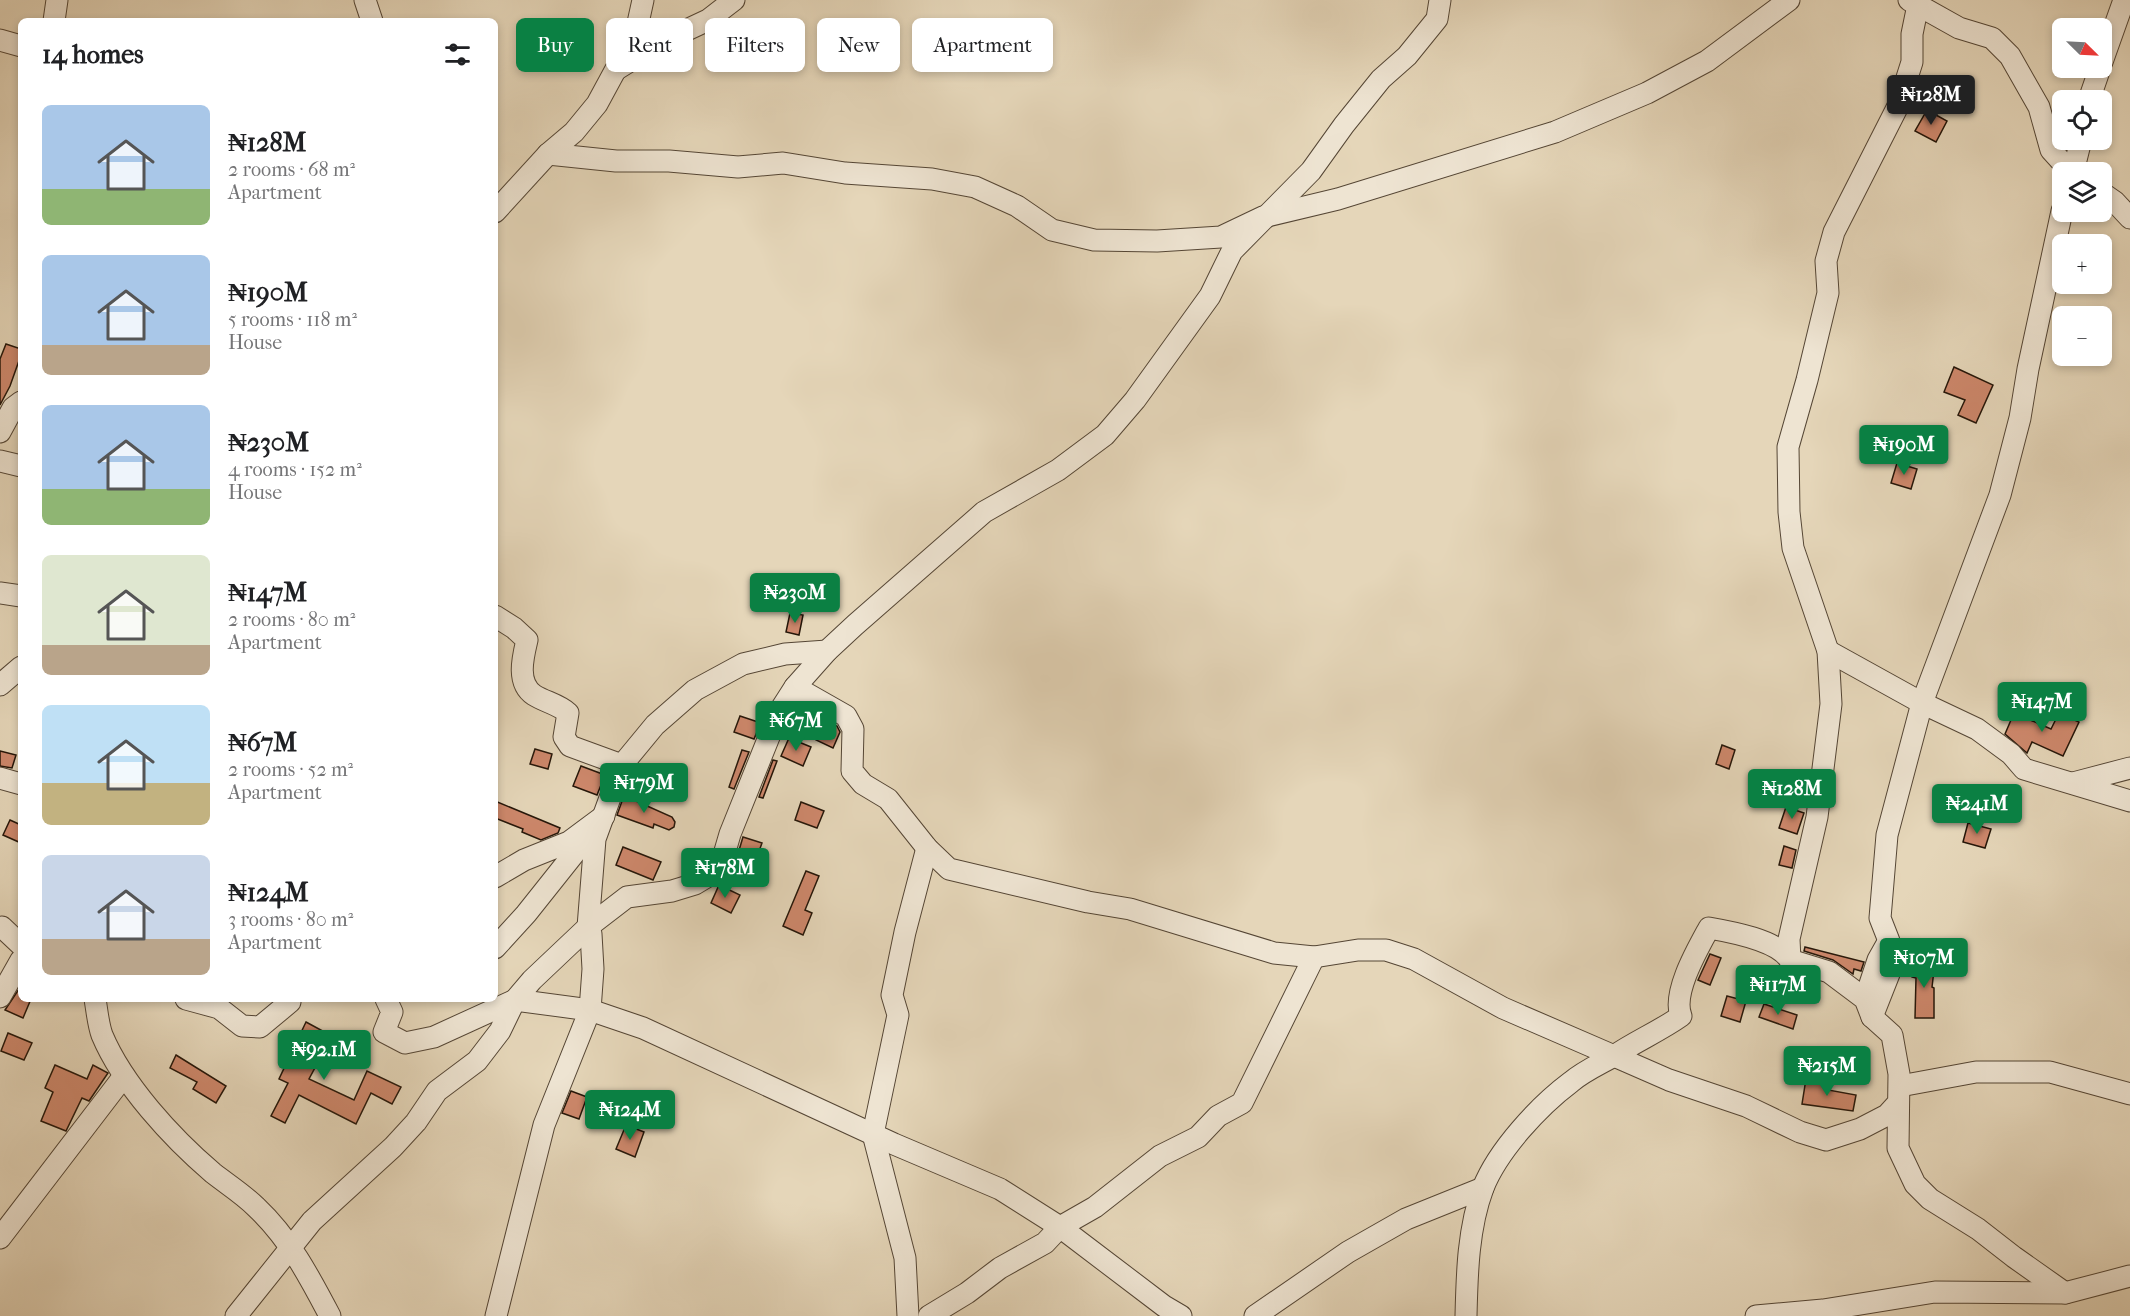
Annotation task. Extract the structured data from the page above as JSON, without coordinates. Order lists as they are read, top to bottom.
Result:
{
  "north": "bottom right",
  "page": {
    "map_buttons": ["+", "−"],
    "chip": [
      "Buy",
      "Rent",
      "Filters",
      "New",
      "Apartment"
    ],
    "heading": "14 homes",
    "price": [
      "₦128M",
      "₦190M",
      "₦230M",
      "₦147M",
      "₦67M",
      "₦179M",
      "₦128M",
      "₦241M",
      "₦178M",
      "₦107M",
      "₦117M",
      "₦92.1M",
      "₦215M",
      "₦124M"
    ],
    "list": [
      {
        "name": "₦128M",
        "note": "2 rooms · 68 m² · Apartment"
      },
      {
        "name": "₦190M",
        "note": "5 rooms · 118 m² · House"
      },
      {
        "name": "₦230M",
        "note": "4 rooms · 152 m² · House"
      },
      {
        "name": "₦147M",
        "note": "2 rooms · 80 m² · Apartment"
      },
      {
        "name": "₦67M",
        "note": "2 rooms · 52 m² · Apartment"
      },
      {
        "name": "₦124M",
        "note": "3 rooms · 80 m² · Apartment"
      }
    ]
  }
}
